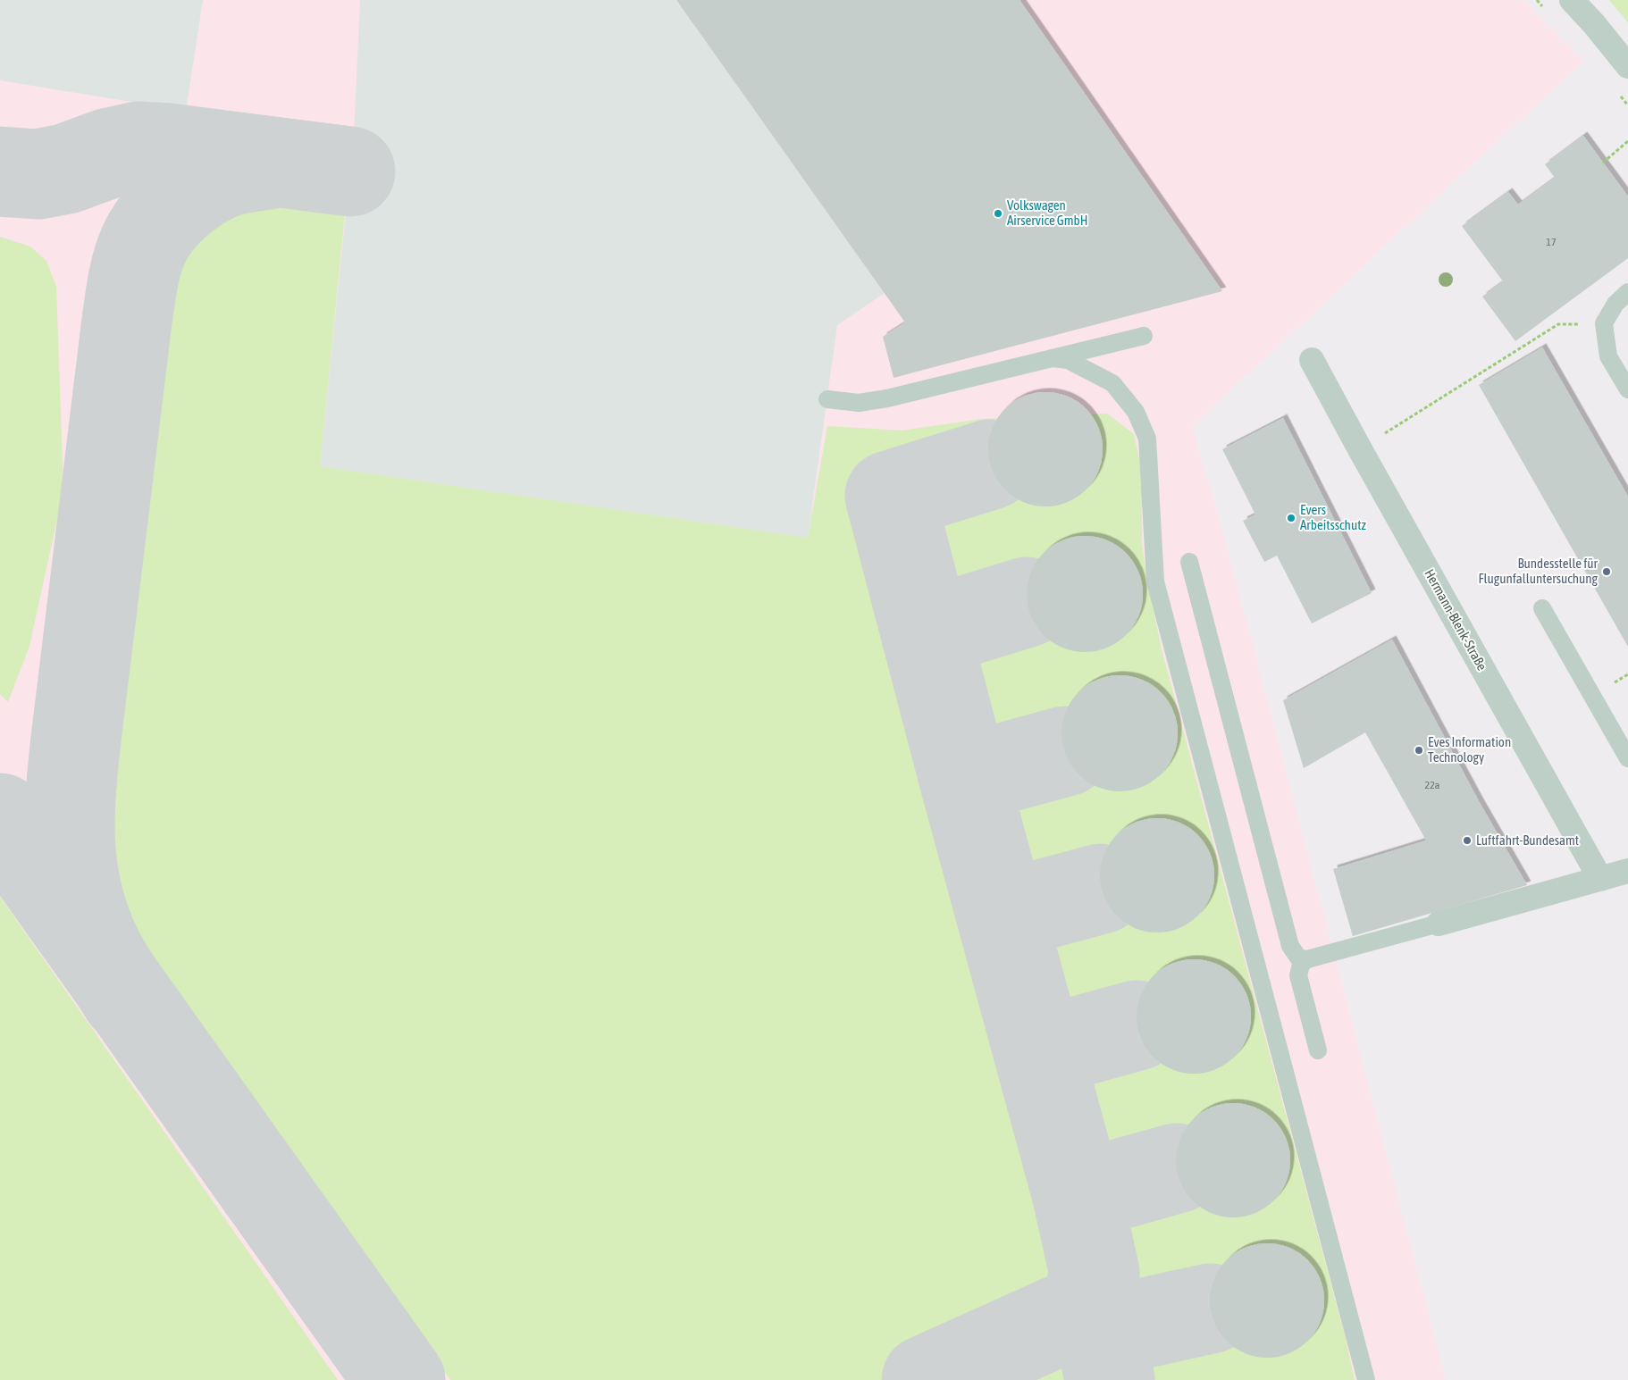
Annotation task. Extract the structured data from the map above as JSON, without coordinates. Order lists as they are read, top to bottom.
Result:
{
  "streets": {
    "street": ["Hermann-Blenk-Straße"]
  },
  "places": [
    "Volkswagen Airservice GmbH",
    "Evers Arbeitsschutz",
    "Bundesstelle für Flugunfalluntersuchung",
    "Eves Information Technology",
    "Luftfahrt-Bundesamt"
  ],
  "house_numbers": ["17", "22a"]
}
